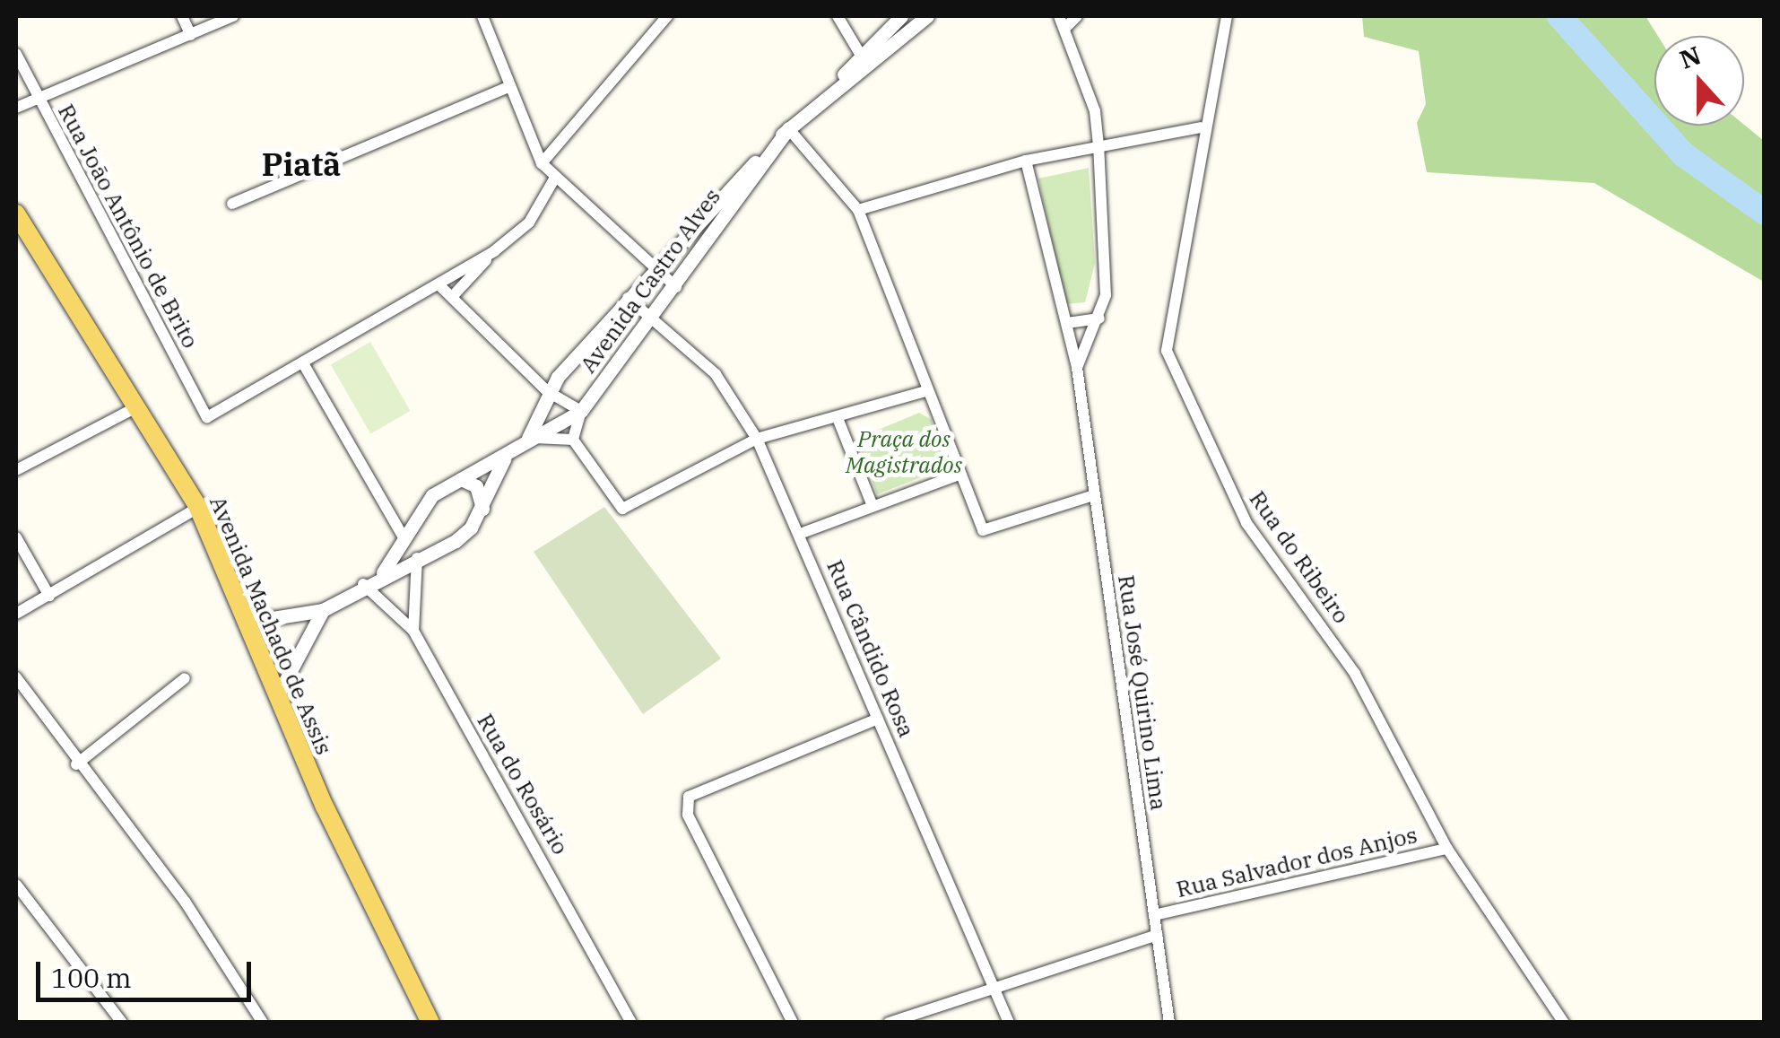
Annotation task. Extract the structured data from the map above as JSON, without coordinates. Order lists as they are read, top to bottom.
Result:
{
  "streets": {
    "main road": ["Avenida Machado de Assis"],
    "street": [
      "Rua João Antônio de Brito",
      "Avenida Castro Alves",
      "Rua do Ribeiro",
      "Rua Cândido Rosa",
      "Rua José Quirino Lima",
      "Rua do Rosário",
      "Rua Salvador dos Anjos"
    ]
  },
  "crossings": [
    ["Avenida Castro Alves", "Rua Cândido Rosa"],
    ["Avenida Castro Alves", "Rua do Rosário"],
    ["Rua do Ribeiro", "Rua Salvador dos Anjos"],
    ["Rua José Quirino Lima", "Rua Salvador dos Anjos"]
  ],
  "districts": ["Piatã"],
  "parks": ["Praça dos Magistrados"],
  "scale_bar": "100 m",
  "north": "top"
}
